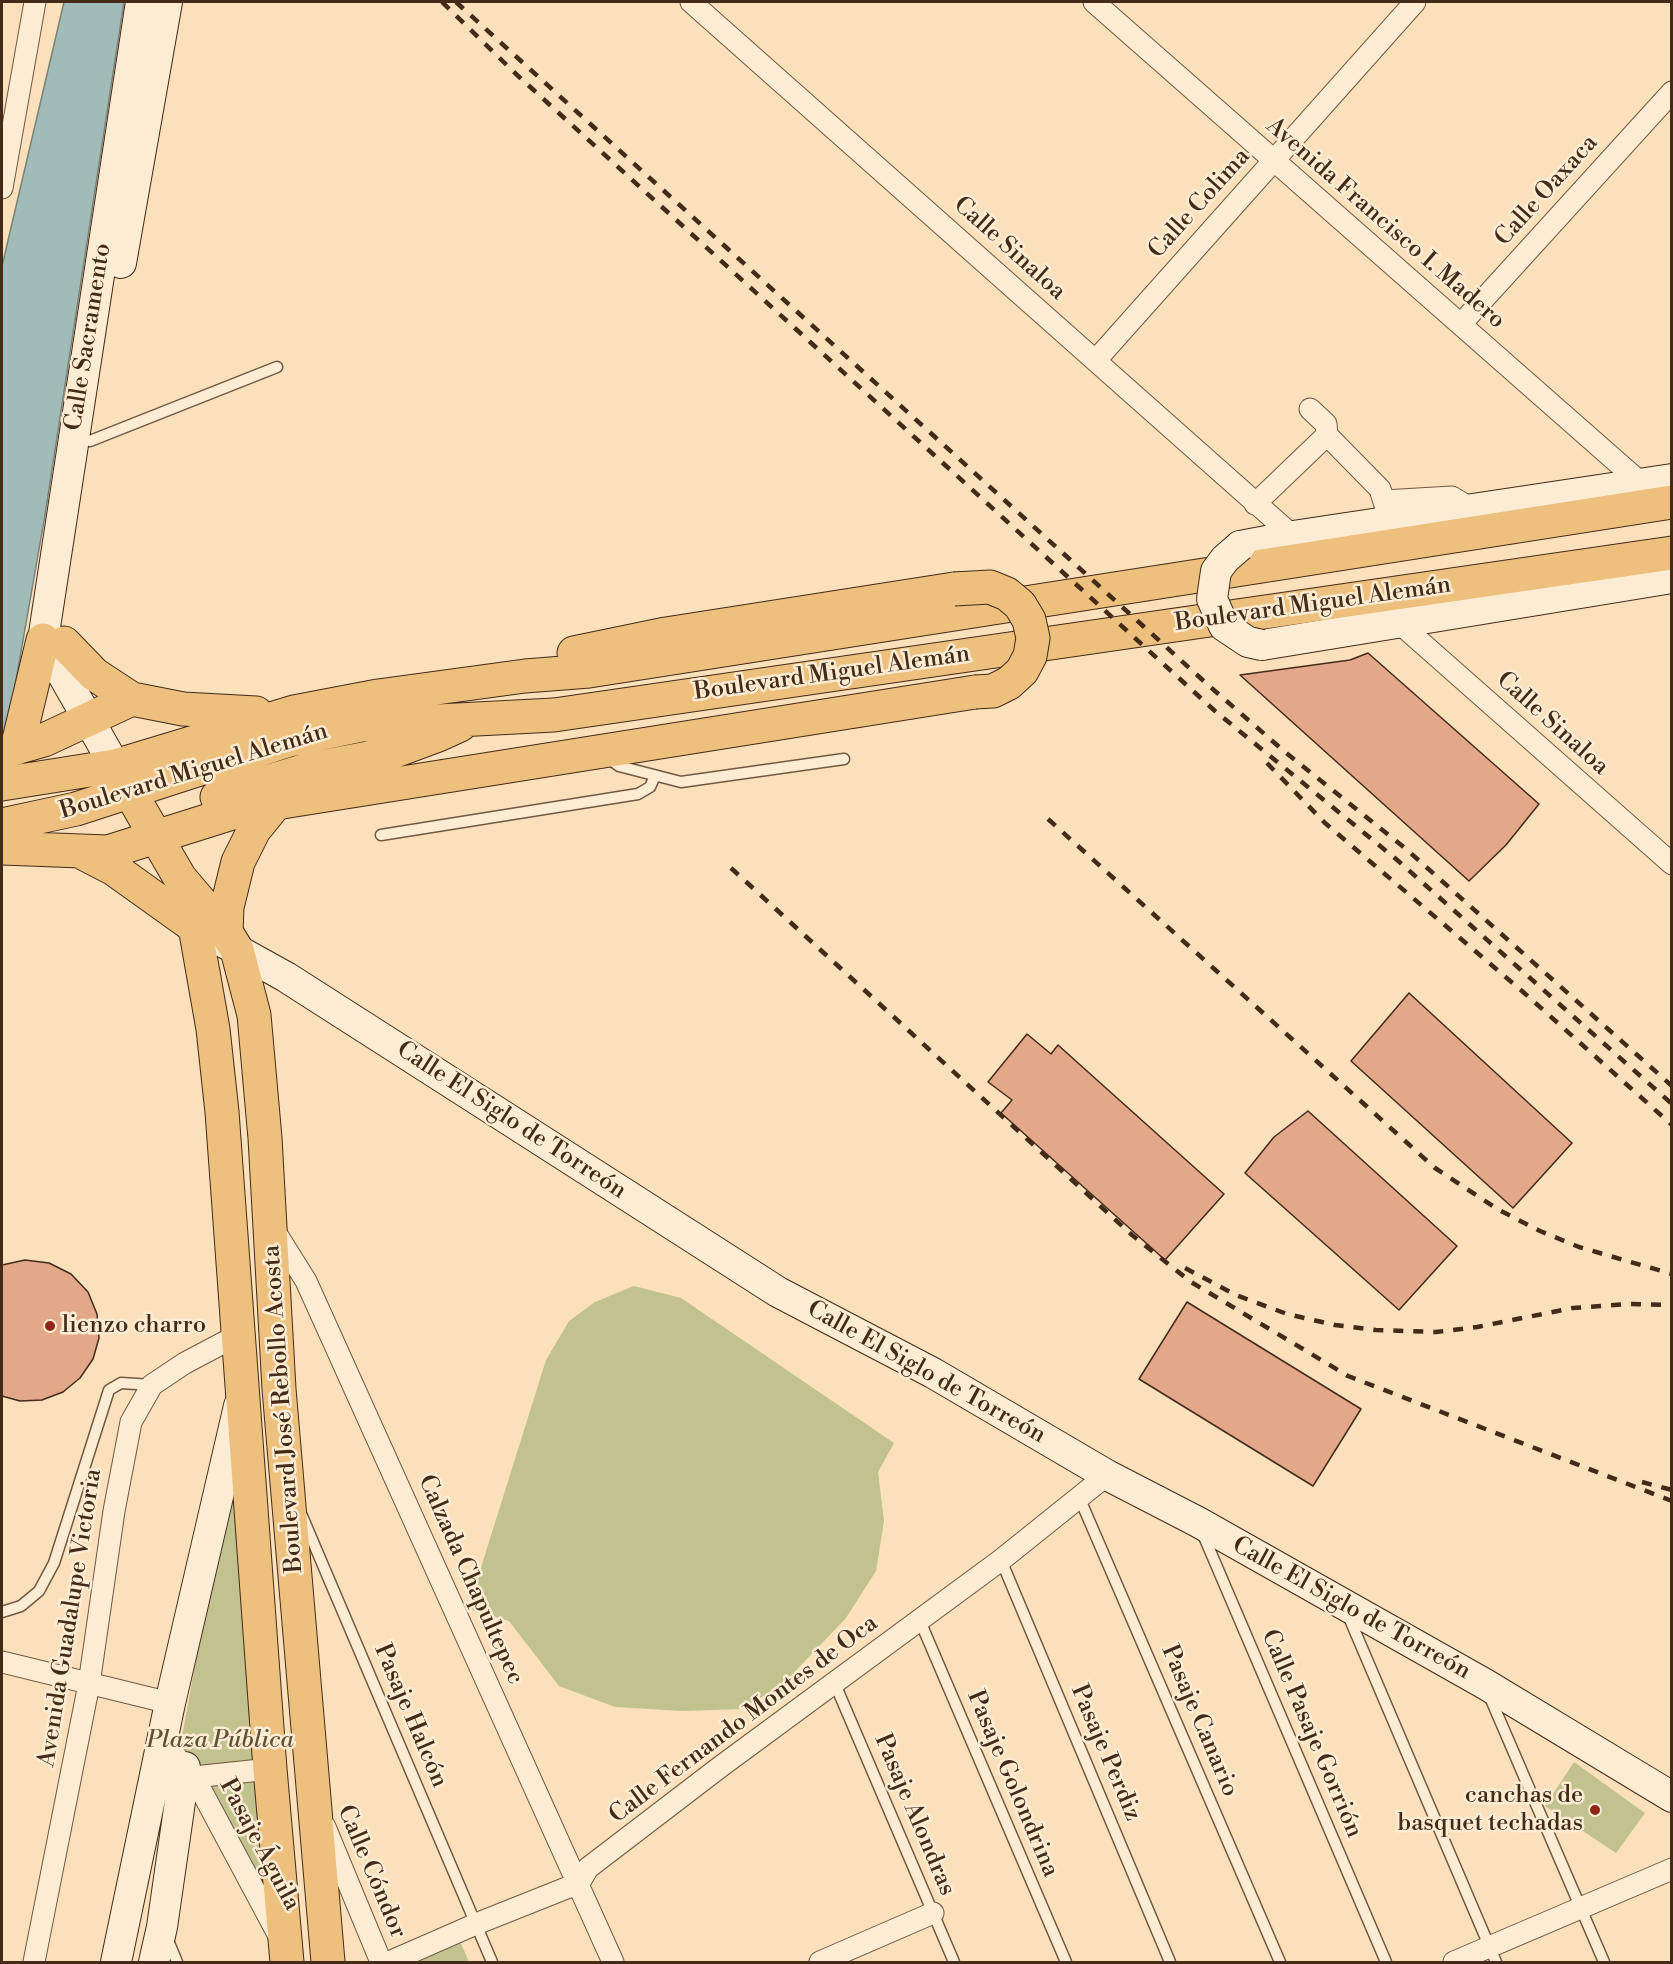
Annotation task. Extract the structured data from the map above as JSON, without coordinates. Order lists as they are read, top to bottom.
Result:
{
  "streets": {
    "main road": ["Boulevard Miguel Alemán", "Boulevard José Rebollo Acosta"],
    "street": [
      "Calle Oaxaca",
      "Calle Colima",
      "Avenida Francisco I. Madero",
      "Calle Sinaloa",
      "Calle Sacramento",
      "Calle El Siglo de Torreón",
      "Calzada Chapultepec",
      "Avenida Guadalupe Victoria",
      "Calle Fernando Montes de Oca",
      "Pasaje Águila",
      "Calle Cóndor"
    ],
    "lane": [
      "Pasaje Halcón",
      "Pasaje Canario",
      "Calle Pasaje Gorrión",
      "Pasaje Perdiz",
      "Pasaje Golondrina",
      "Pasaje Alondras"
    ]
  },
  "crossings": [
    ["Calle Oaxaca", "Avenida Francisco I. Madero"],
    ["Calle Colima", "Avenida Francisco I. Madero"],
    ["Calle Colima", "Calle Sinaloa"],
    ["Avenida Francisco I. Madero", "Boulevard Miguel Alemán"],
    ["Boulevard Miguel Alemán", "Boulevard José Rebollo Acosta"],
    ["Calle El Siglo de Torreón", "Boulevard José Rebollo Acosta"],
    ["Calle El Siglo de Torreón", "Calle Fernando Montes de Oca"],
    ["Calle El Siglo de Torreón", "Calle Pasaje Gorrión"],
    ["Boulevard José Rebollo Acosta", "Calzada Chapultepec"],
    ["Boulevard José Rebollo Acosta", "Avenida Guadalupe Victoria"],
    ["Boulevard José Rebollo Acosta", "Pasaje Halcón"],
    ["Boulevard José Rebollo Acosta", "Pasaje Águila"],
    ["Boulevard José Rebollo Acosta", "Calle Cóndor"],
    ["Calzada Chapultepec", "Calle Fernando Montes de Oca"],
    ["Pasaje Halcón", "Calle Fernando Montes de Oca"],
    ["Calle Fernando Montes de Oca", "Pasaje Canario"],
    ["Calle Fernando Montes de Oca", "Pasaje Perdiz"],
    ["Calle Fernando Montes de Oca", "Pasaje Golondrina"],
    ["Calle Fernando Montes de Oca", "Pasaje Alondras"]
  ],
  "parks": ["Plaza Pública"],
  "places": ["lienzo charro", "canchas de basquet techadas"]
}
